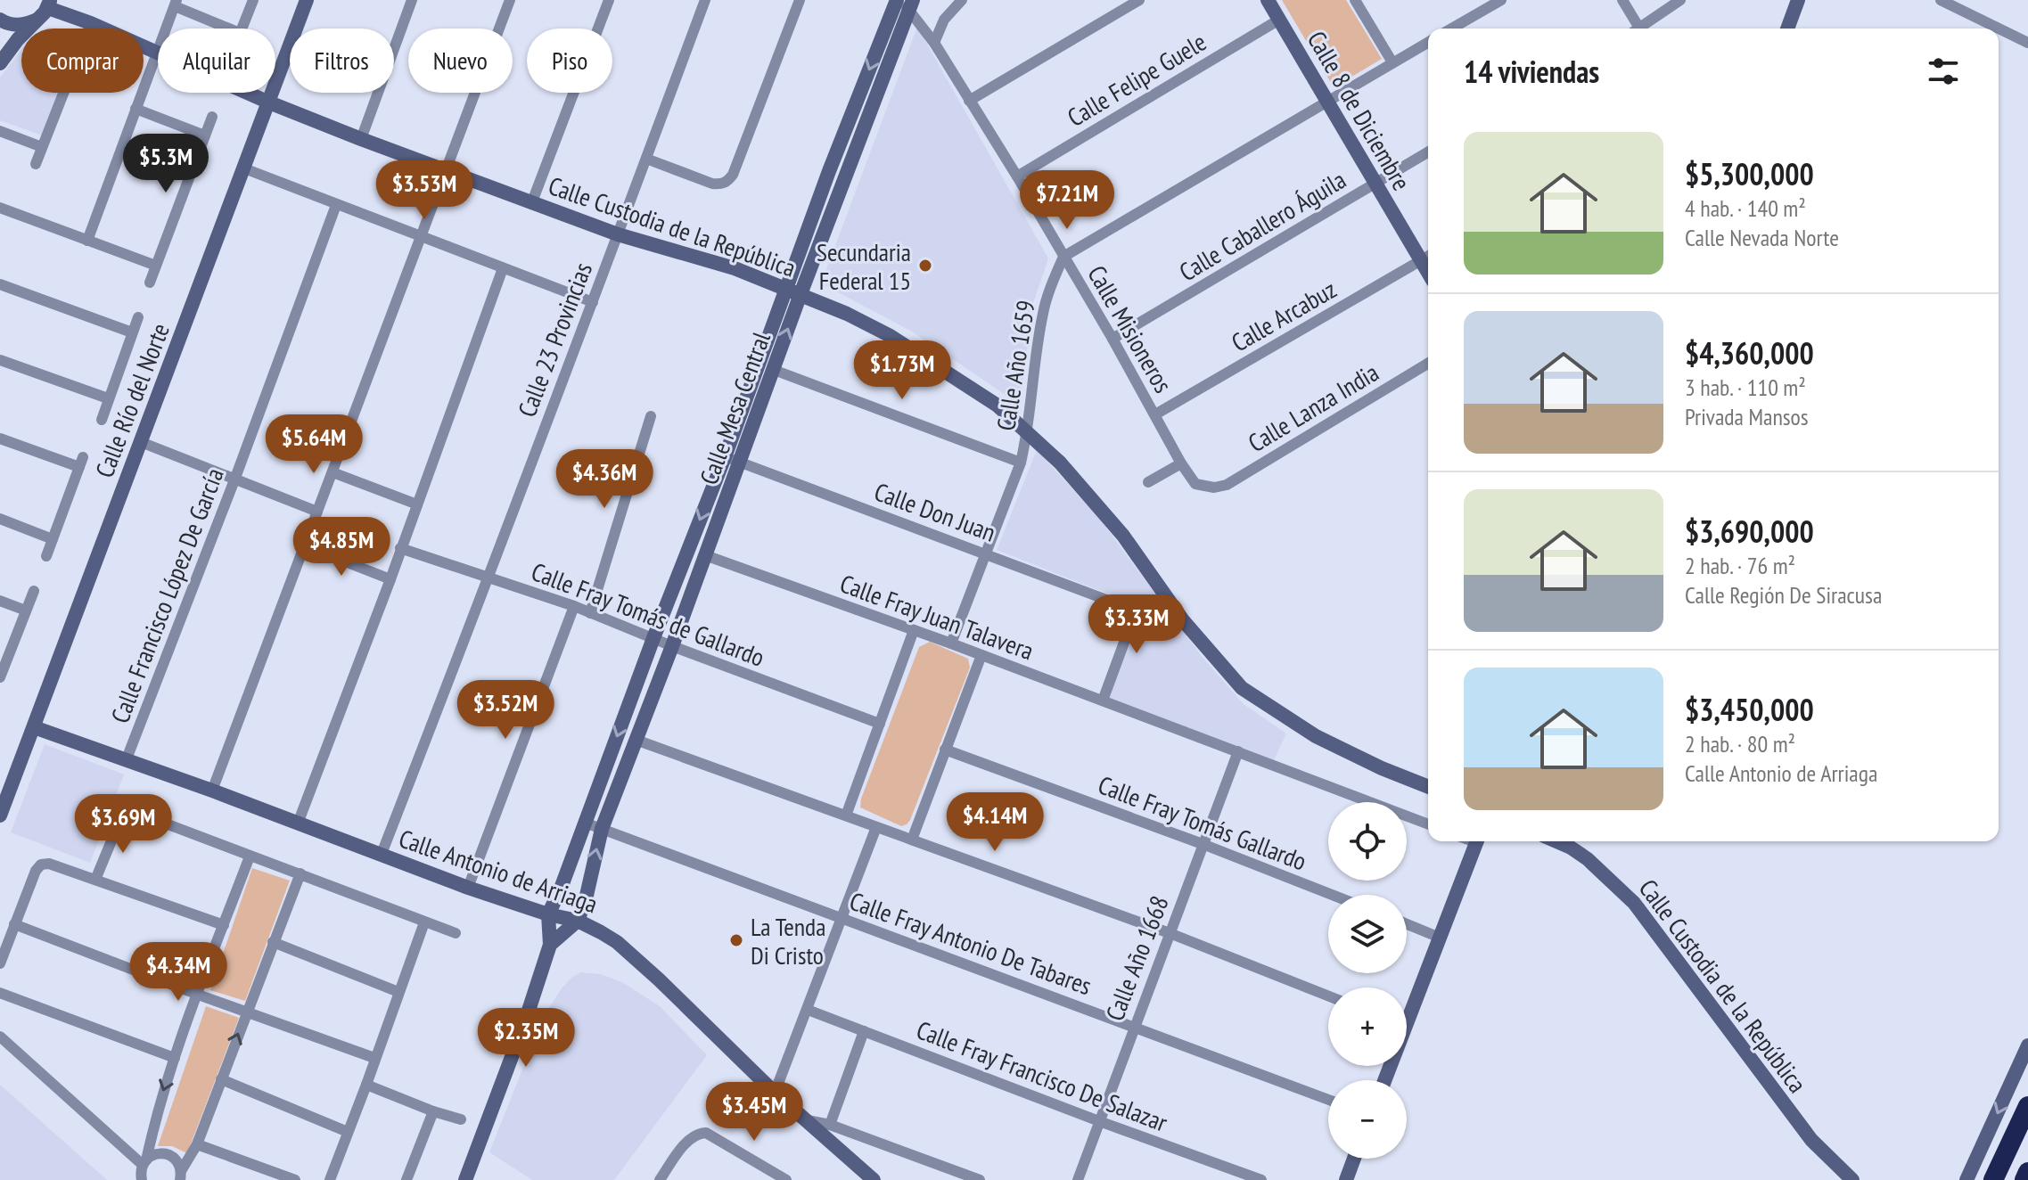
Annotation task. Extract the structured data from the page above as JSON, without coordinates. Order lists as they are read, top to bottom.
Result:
{
  "streets": {
    "main road": [
      "Calle 8 de Diciembre",
      "Calle Custodia de la República",
      "Calle Río del Norte",
      "Calle Mesa Central",
      "Calle Antonio de Arriaga"
    ],
    "street": [
      "Calle Felipe Guele",
      "Calle Caballero Águila",
      "Calle Arcabuz",
      "Calle Misioneros",
      "Calle 23 Provincias",
      "Calle Año 1659",
      "Calle Lanza India",
      "Calle Don Juan",
      "Calle Francisco López De García",
      "Calle Fray Tomás de Gallardo",
      "Calle Fray Juan Talavera",
      "Calle Fray Tomás Gallardo",
      "Calle Fray Antonio De Tabares",
      "Calle Año 1668",
      "Calle Fray Francisco De Salazar"
    ]
  },
  "crossings": [
    ["Calle Felipe Guele", "Calle 8 de Diciembre"],
    ["Calle Felipe Guele", "Calle Misioneros"],
    ["Calle 8 de Diciembre", "Calle Caballero Águila"],
    ["Calle 8 de Diciembre", "Calle Arcabuz"],
    ["Calle Caballero Águila", "Calle Misioneros"],
    ["Calle Custodia de la República", "Calle 23 Provincias"],
    ["Calle Custodia de la República", "Calle Año 1659"],
    ["Calle Custodia de la República", "Calle Río del Norte"],
    ["Calle Custodia de la República", "Calle Mesa Central"],
    ["Calle Arcabuz", "Calle Misioneros"],
    ["Calle Misioneros", "Calle Año 1659"],
    ["Calle Misioneros", "Calle Lanza India"],
    ["Calle Misioneros", "Calle Mesa Central"],
    ["Calle 23 Provincias", "Calle Fray Tomás de Gallardo"],
    ["Calle 23 Provincias", "Calle Antonio de Arriaga"],
    ["Calle Año 1659", "Calle Don Juan"],
    ["Calle Año 1659", "Calle Fray Juan Talavera"],
    ["Calle Río del Norte", "Calle Antonio de Arriaga"],
    ["Calle Mesa Central", "Calle Don Juan"],
    ["Calle Mesa Central", "Calle Fray Tomás de Gallardo"],
    ["Calle Mesa Central", "Calle Fray Juan Talavera"],
    ["Calle Mesa Central", "Calle Antonio de Arriaga"],
    ["Calle Mesa Central", "Calle Fray Antonio De Tabares"],
    ["Calle Don Juan", "Calle Fray Juan Talavera"],
    ["Calle Francisco López De García", "Calle Antonio de Arriaga"],
    ["Calle Fray Juan Talavera", "Calle Año 1668"],
    ["Calle Fray Tomás Gallardo", "Calle Año 1668"],
    ["Calle Fray Antonio De Tabares", "Calle Año 1668"],
    ["Calle Año 1668", "Calle Fray Francisco De Salazar"]
  ],
  "places": ["Secundaria Federal 15", "La Tenda Di Cristo"],
  "page": {
    "chip": [
      "Comprar",
      "Alquilar",
      "Filtros",
      "Nuevo",
      "Piso"
    ],
    "heading": "14 viviendas",
    "list": [
      {
        "name": "$5,300,000",
        "note": "4 hab. · 140 m² · Calle Nevada Norte"
      },
      {
        "name": "$4,360,000",
        "note": "3 hab. · 110 m² · Privada Mansos"
      },
      {
        "name": "$3,690,000",
        "note": "2 hab. · 76 m² · Calle Región De Siracusa"
      },
      {
        "name": "$3,450,000",
        "note": "2 hab. · 80 m² · Calle Antonio de Arriaga"
      }
    ],
    "price": [
      "$5.3M",
      "$3.53M",
      "$7.21M",
      "$1.73M",
      "$5.64M",
      "$4.36M",
      "$4.85M",
      "$3.33M",
      "$3.52M",
      "$4.14M",
      "$3.69M",
      "$4.34M",
      "$2.35M",
      "$3.45M"
    ],
    "map_buttons": ["+", "−"]
  }
}
